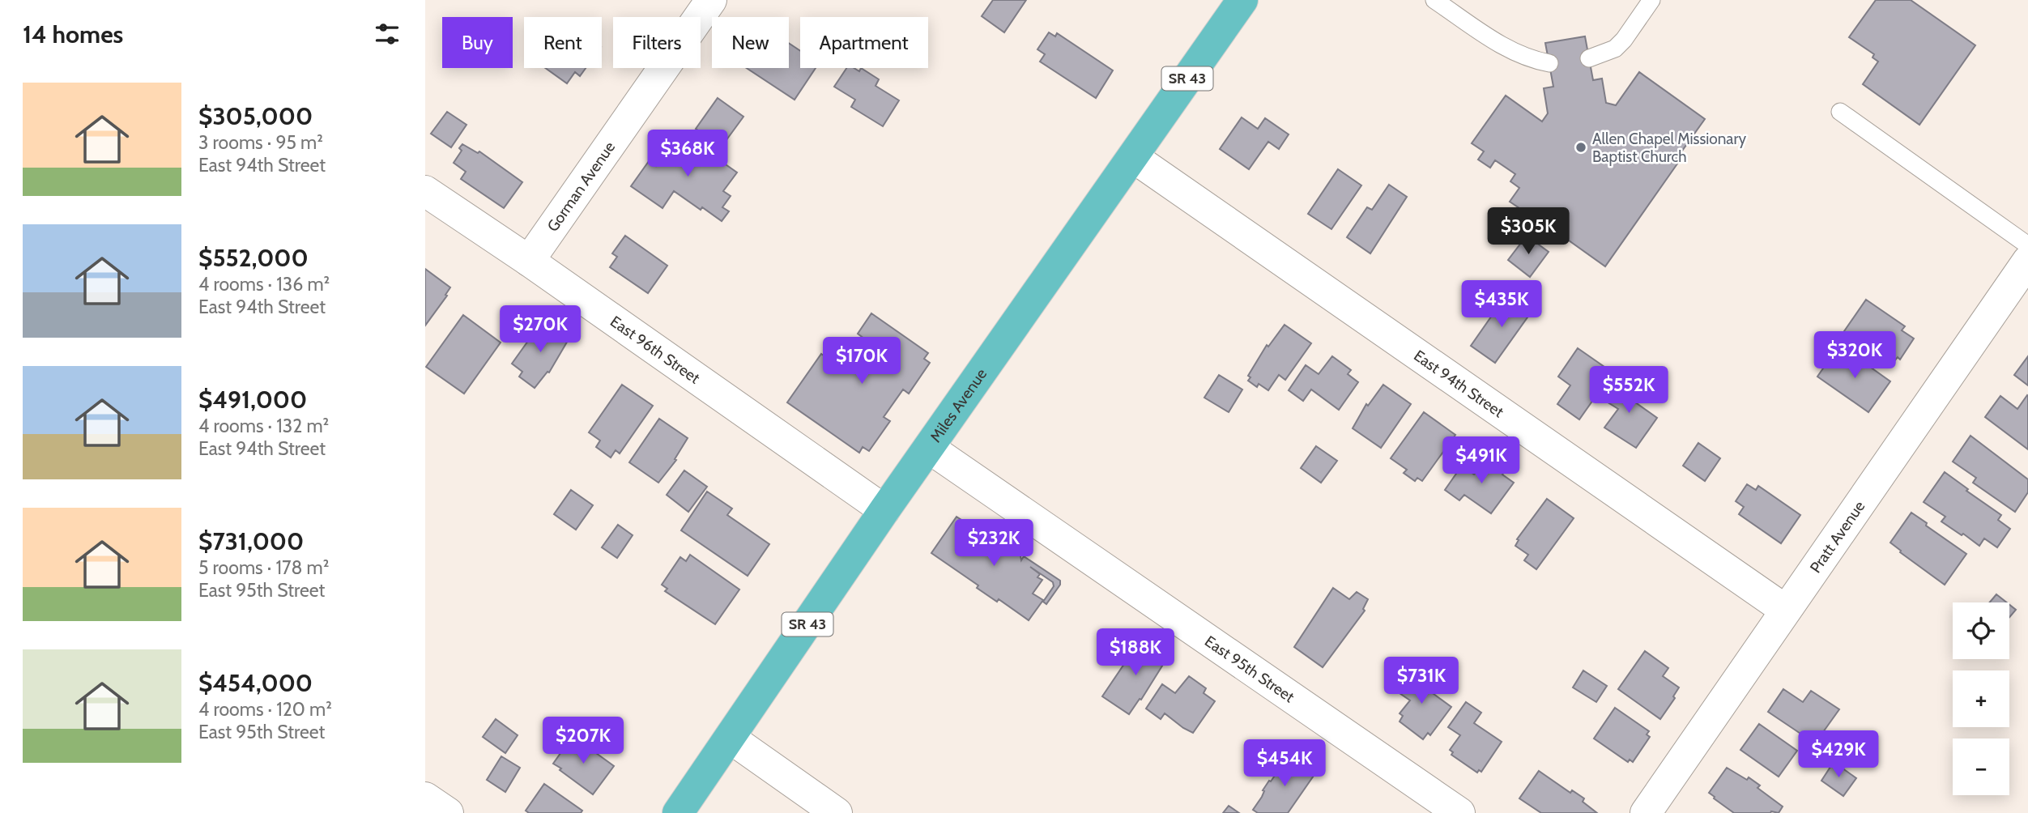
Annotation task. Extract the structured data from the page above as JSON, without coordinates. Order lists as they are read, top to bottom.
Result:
{
  "streets": {
    "main road": ["SR 43", "Miles Avenue"],
    "street": [
      "Gorman Avenue",
      "East 96th Street",
      "East 94th Street",
      "Pratt Avenue",
      "East 95th Street"
    ]
  },
  "crossings": [
    ["Gorman Avenue", "East 96th Street"],
    ["East 96th Street", "Miles Avenue"],
    ["East 94th Street", "Miles Avenue"],
    ["East 94th Street", "Pratt Avenue"],
    ["Miles Avenue", "East 95th Street"]
  ],
  "places": ["Allen Chapel Missionary Baptist Church"],
  "page": {
    "heading": "14 homes",
    "chip": [
      "Buy",
      "Rent",
      "Filters",
      "New",
      "Apartment"
    ],
    "list": [
      {
        "name": "$305,000",
        "note": "3 rooms · 95 m² · East 94th Street"
      },
      {
        "name": "$552,000",
        "note": "4 rooms · 136 m² · East 94th Street"
      },
      {
        "name": "$491,000",
        "note": "4 rooms · 132 m² · East 94th Street"
      },
      {
        "name": "$731,000",
        "note": "5 rooms · 178 m² · East 95th Street"
      },
      {
        "name": "$454,000",
        "note": "4 rooms · 120 m² · East 95th Street"
      }
    ],
    "price": [
      "$368K",
      "$305K",
      "$435K",
      "$270K",
      "$320K",
      "$170K",
      "$552K",
      "$491K",
      "$232K",
      "$188K",
      "$731K",
      "$207K",
      "$429K",
      "$454K"
    ],
    "map_buttons": ["+", "−"]
  }
}
